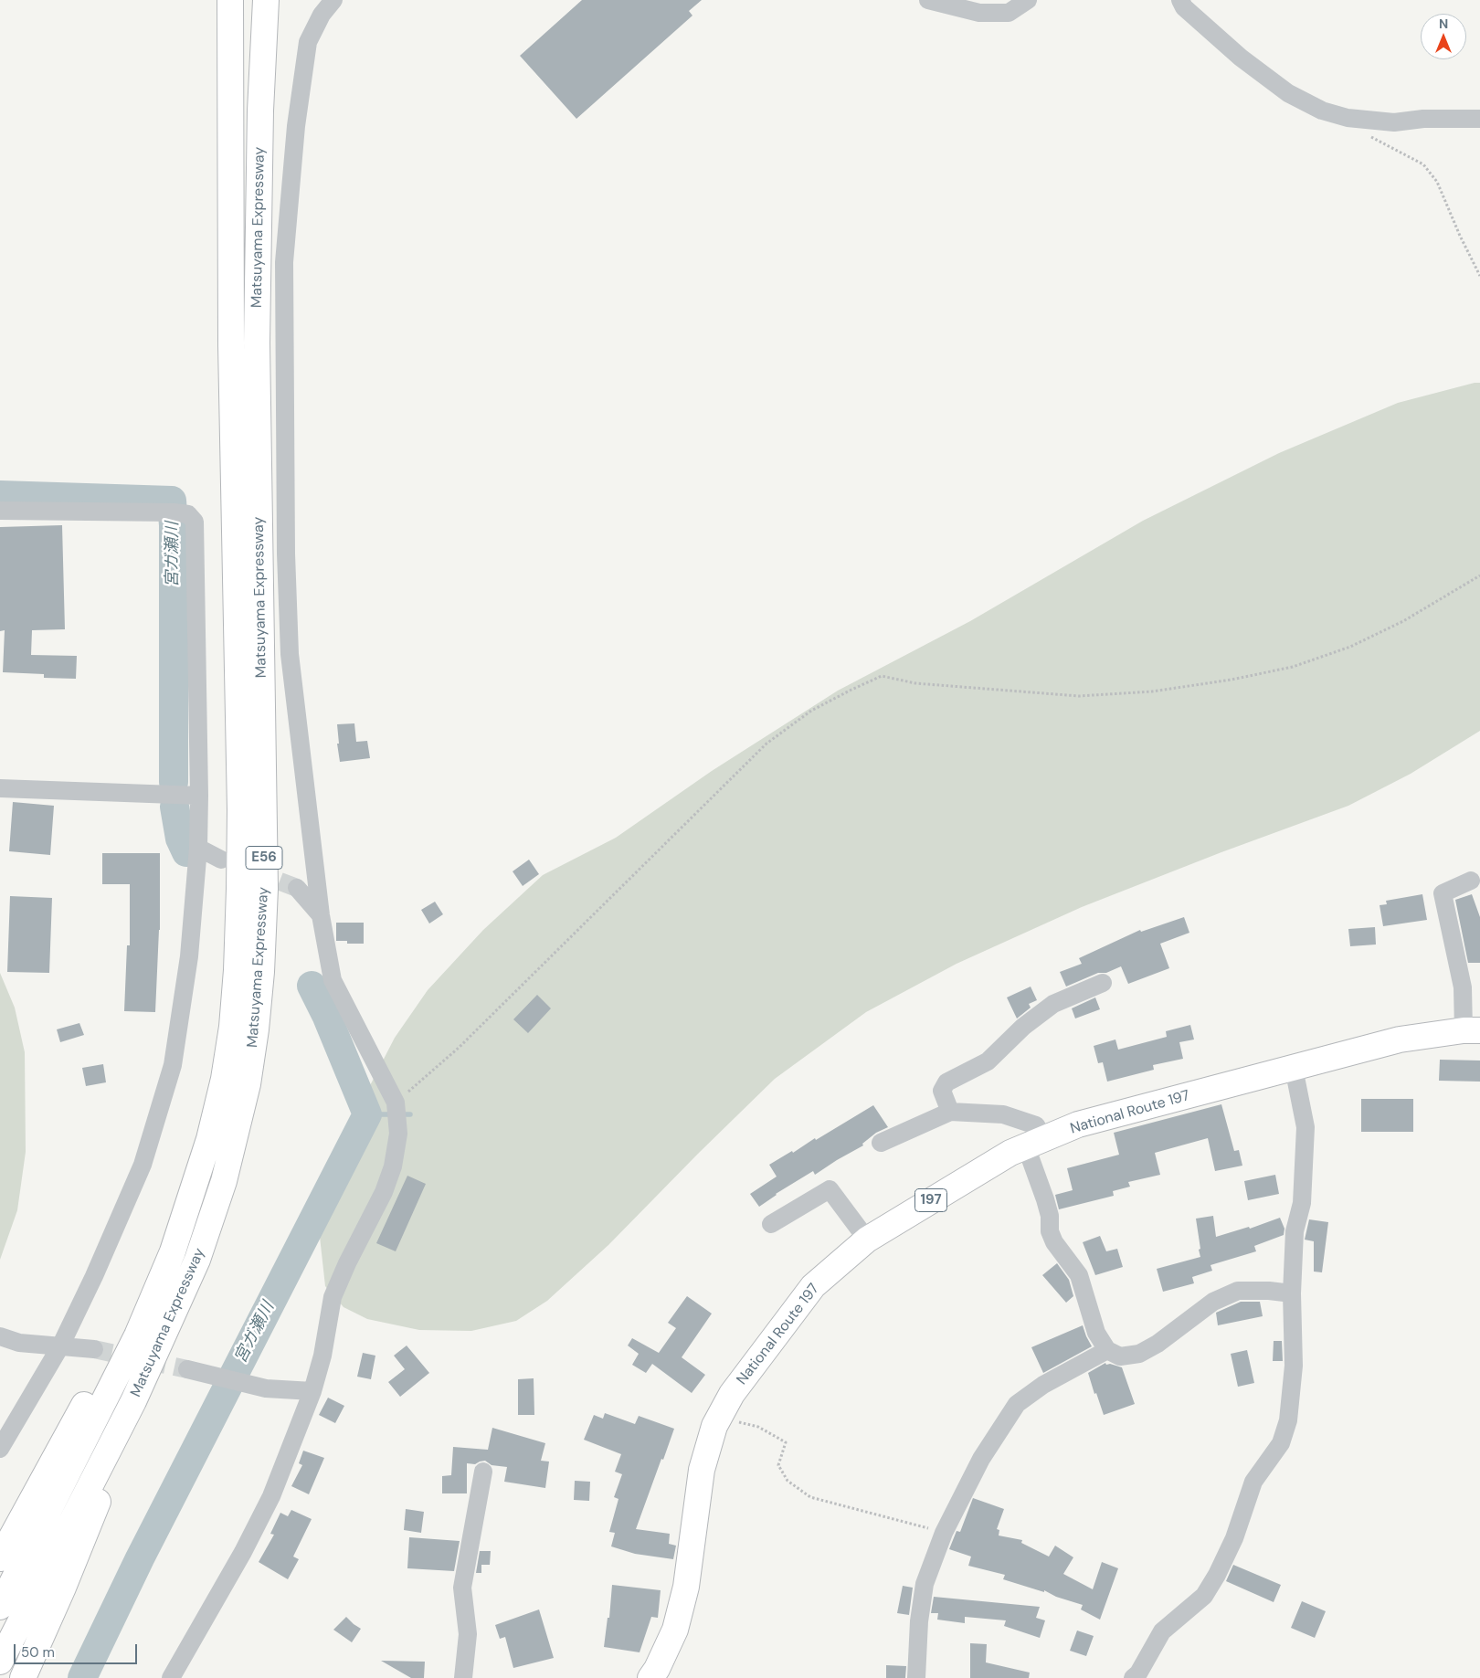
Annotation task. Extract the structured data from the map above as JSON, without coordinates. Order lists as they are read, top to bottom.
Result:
{
  "streets": {
    "highway": [
      "Matsuyama Expressway",
      "E56",
      "National Route 197",
      "197"
    ]
  },
  "water": ["宮ガ瀬川"],
  "scale_bar": "50 m",
  "north": "top"
}
